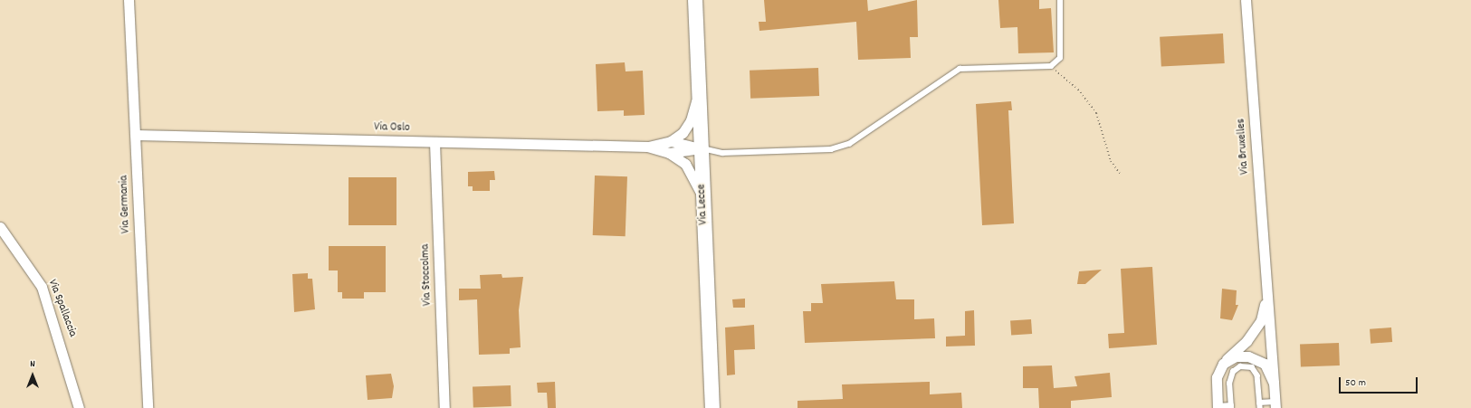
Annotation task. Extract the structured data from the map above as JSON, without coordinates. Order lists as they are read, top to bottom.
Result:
{
  "streets": {
    "main road": ["Via Lecce"],
    "street": [
      "Via Oslo",
      "Via Bruxelles",
      "Via Germania",
      "Via Stoccolma",
      "Via Spallaccia"
    ]
  },
  "crossings": [
    ["Via Oslo", "Via Germania"],
    ["Via Oslo", "Via Stoccolma"]
  ],
  "scale_bar": "50 m",
  "north": "top"
}
